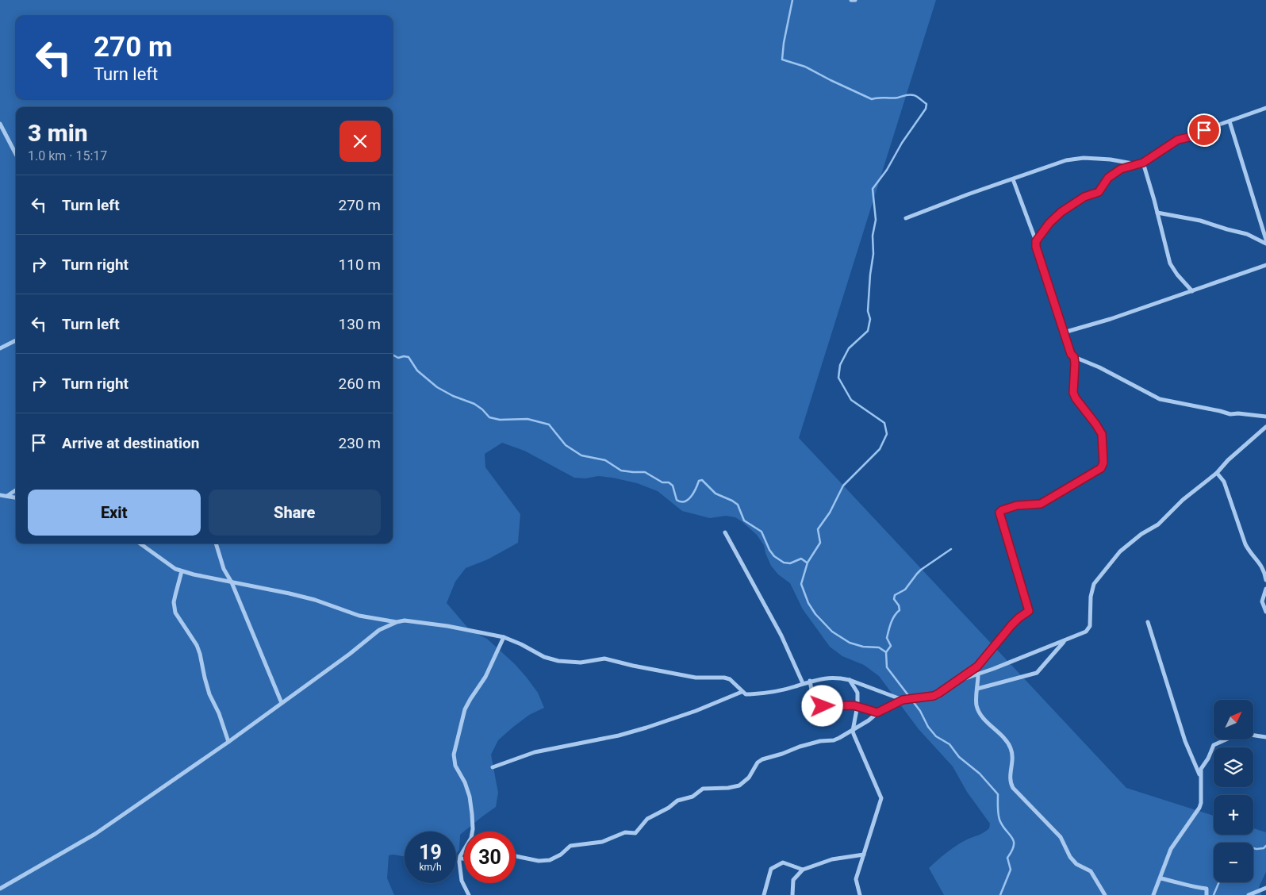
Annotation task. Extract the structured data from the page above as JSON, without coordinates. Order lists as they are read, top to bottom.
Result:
{
  "north": "top right",
  "page": {
    "turn": ["270 m", "Turn left"],
    "heading": ["3 min", "1.0 km · 15:17"],
    "list": [
      {
        "name": "Turn left",
        "value": "270 m"
      },
      {
        "name": "Turn right",
        "value": "110 m"
      },
      {
        "name": "Turn left",
        "value": "130 m"
      },
      {
        "name": "Turn right",
        "value": "260 m"
      },
      {
        "name": "Arrive at destination",
        "value": "230 m"
      }
    ],
    "buttons": ["Exit", "Share"],
    "map_buttons": ["+", "−"],
    "speed": "19 km/h",
    "limit": "30"
  }
}
